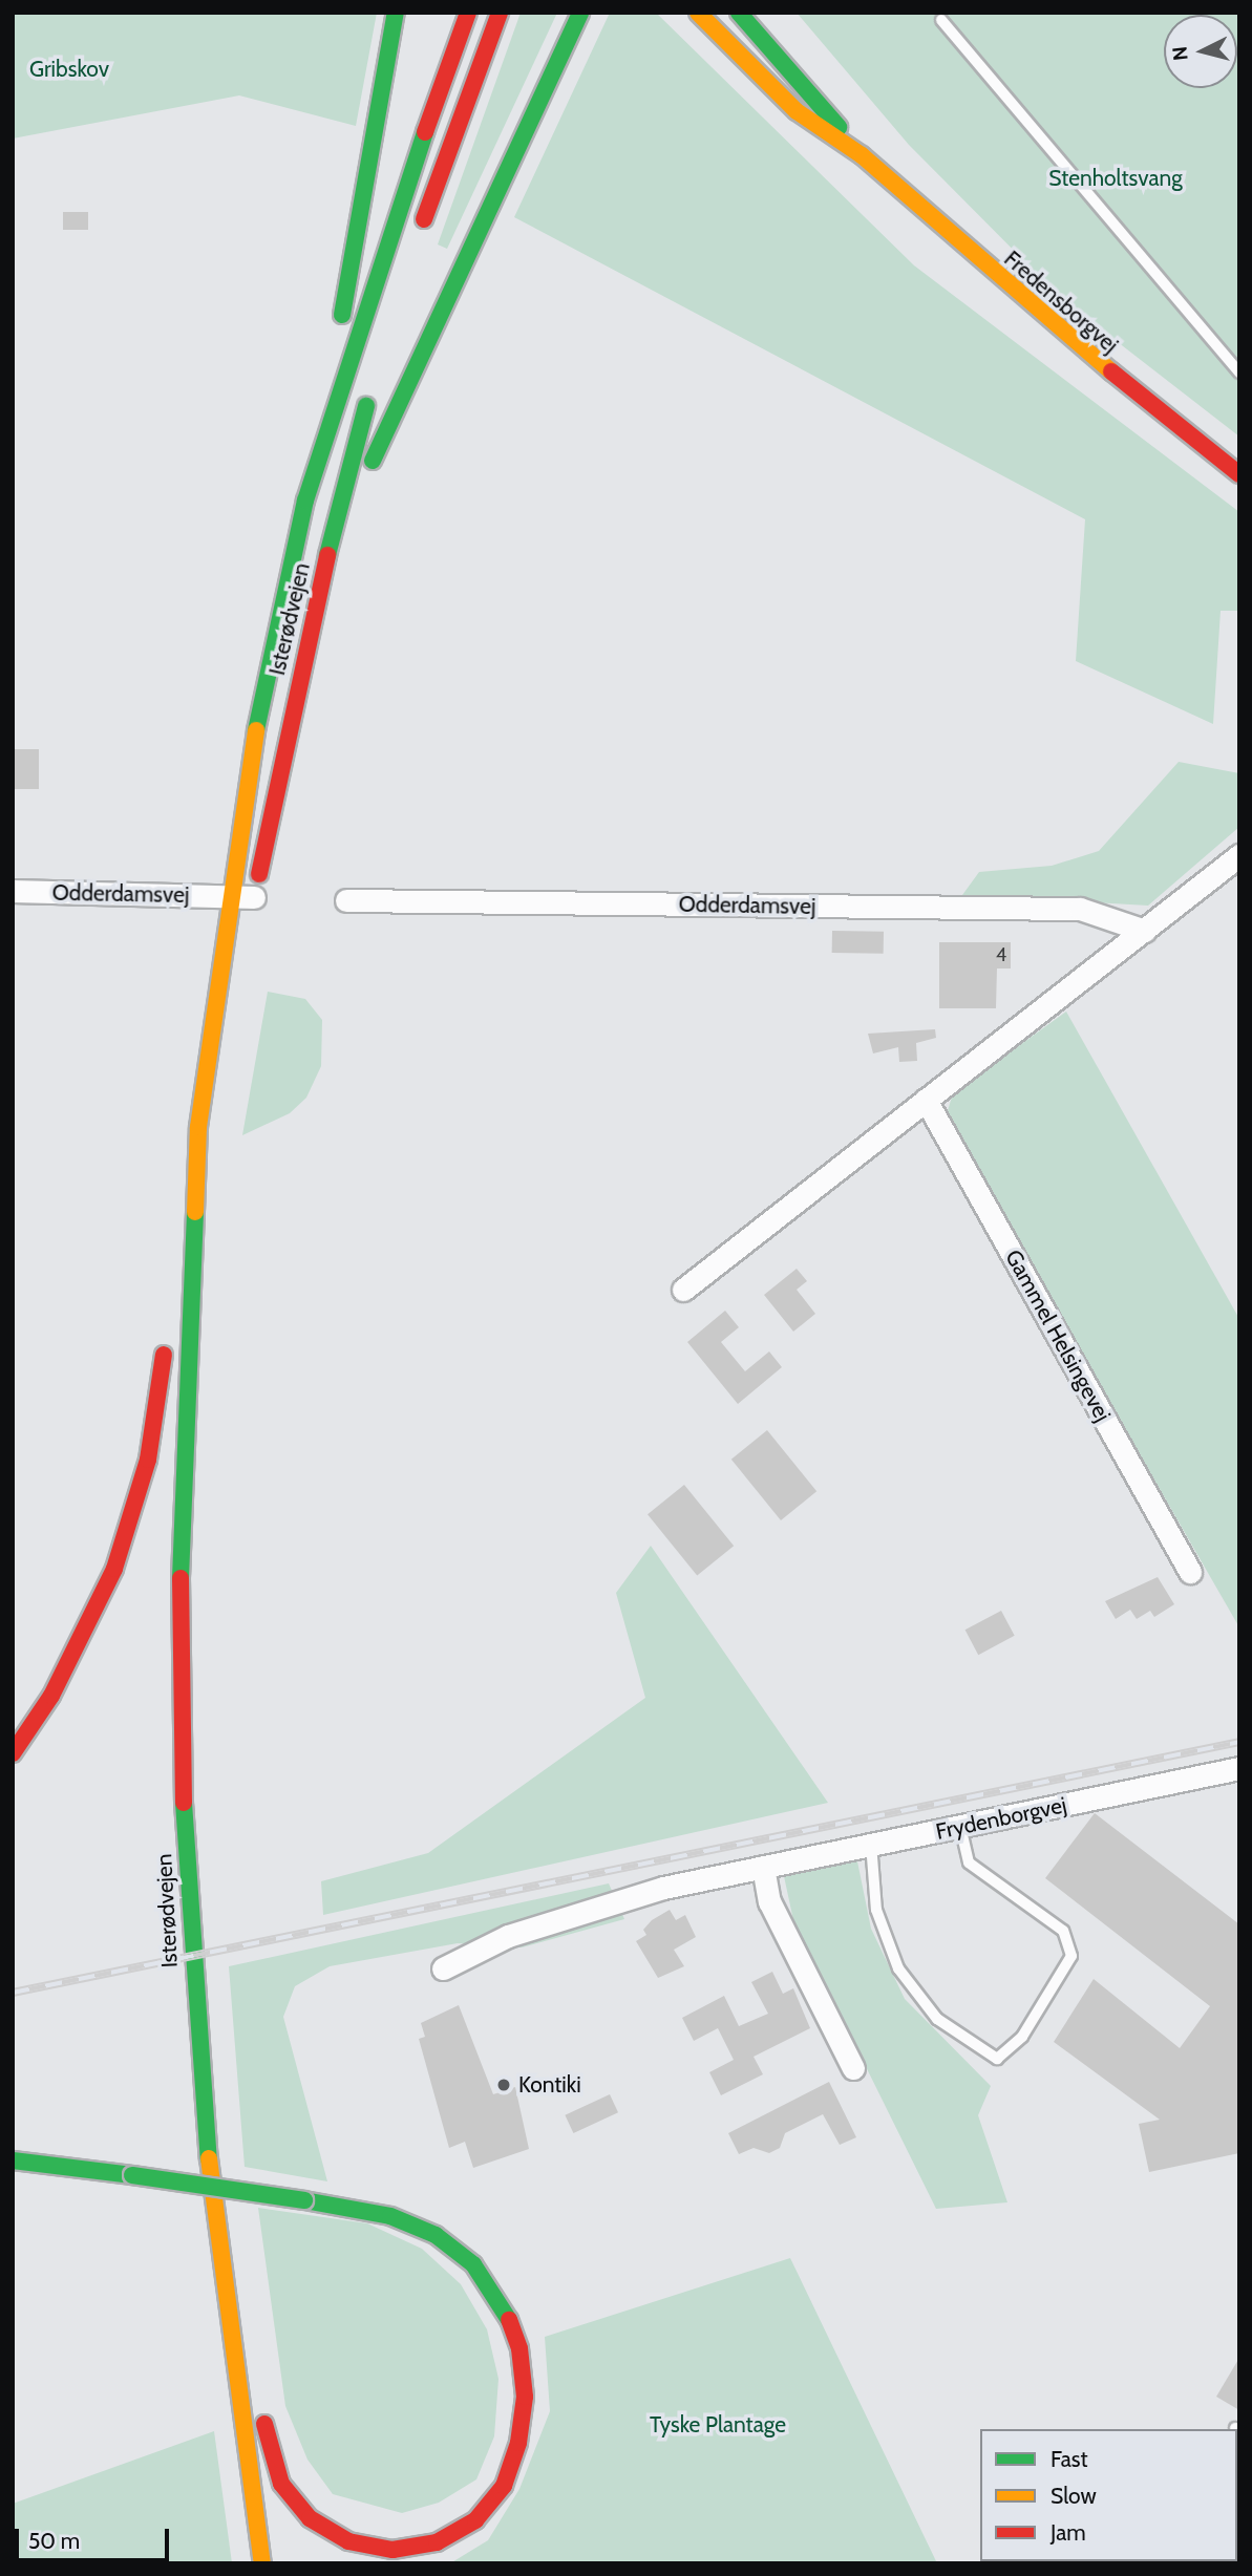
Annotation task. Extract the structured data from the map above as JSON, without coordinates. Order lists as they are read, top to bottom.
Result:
{
  "streets": {
    "main road": ["Fredensborgvej", "Isterødvejen"],
    "street": ["Odderdamsvej", "Gammel Helsingevej", "Frydenborgvej"]
  },
  "crossings": [
    ["Isterødvejen", "Odderdamsvej"]
  ],
  "parks": ["Gribskov", "Stenholtsvang", "Tyske Plantage"],
  "places": ["Kontiki"],
  "house_numbers": ["4"],
  "legend": ["Fast", "Slow", "Jam"],
  "scale_bar": "50 m",
  "north": "left"
}
